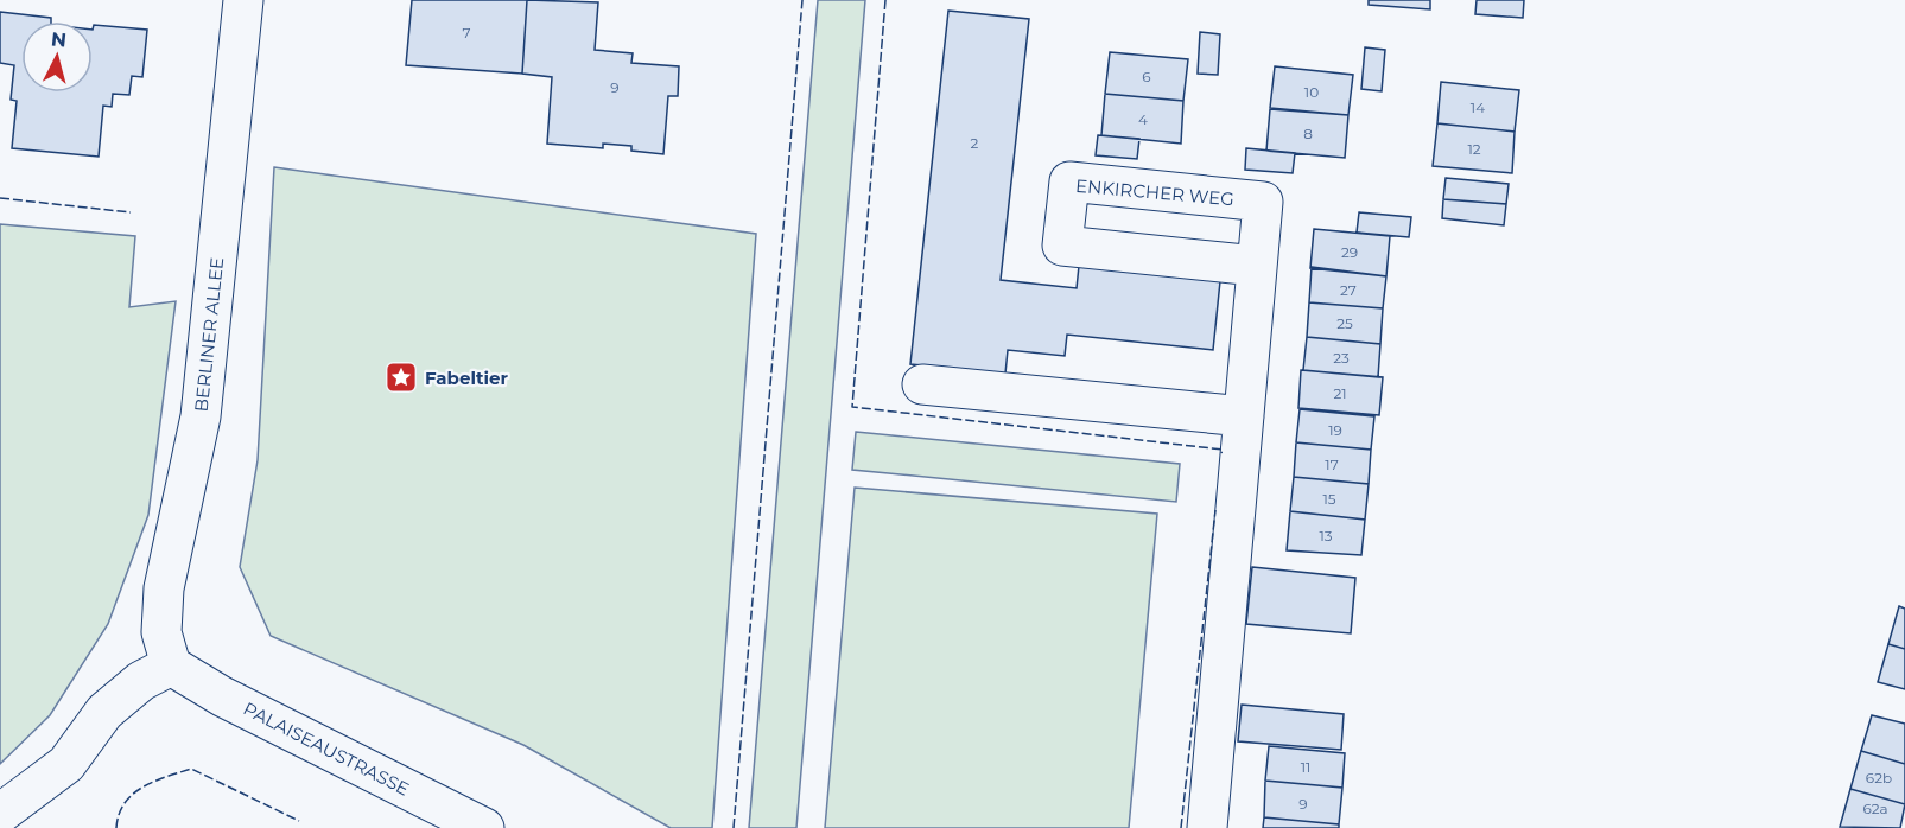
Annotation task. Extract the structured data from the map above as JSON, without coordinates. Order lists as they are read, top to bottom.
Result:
{
  "streets": {
    "street": ["ENKIRCHER WEG", "BERLINER ALLEE", "PALAISEAUSTRASSE"]
  },
  "crossings": [
    ["BERLINER ALLEE", "PALAISEAUSTRASSE"]
  ],
  "places": {
    "place": ["Fabeltier"]
  },
  "house_numbers": [
    "7",
    "6",
    "9",
    "10",
    "14",
    "4",
    "8",
    "2",
    "12",
    "29",
    "27",
    "25",
    "23",
    "21",
    "19",
    "17",
    "15",
    "13",
    "11",
    "62b",
    "9",
    "62a"
  ],
  "north": "top"
}
